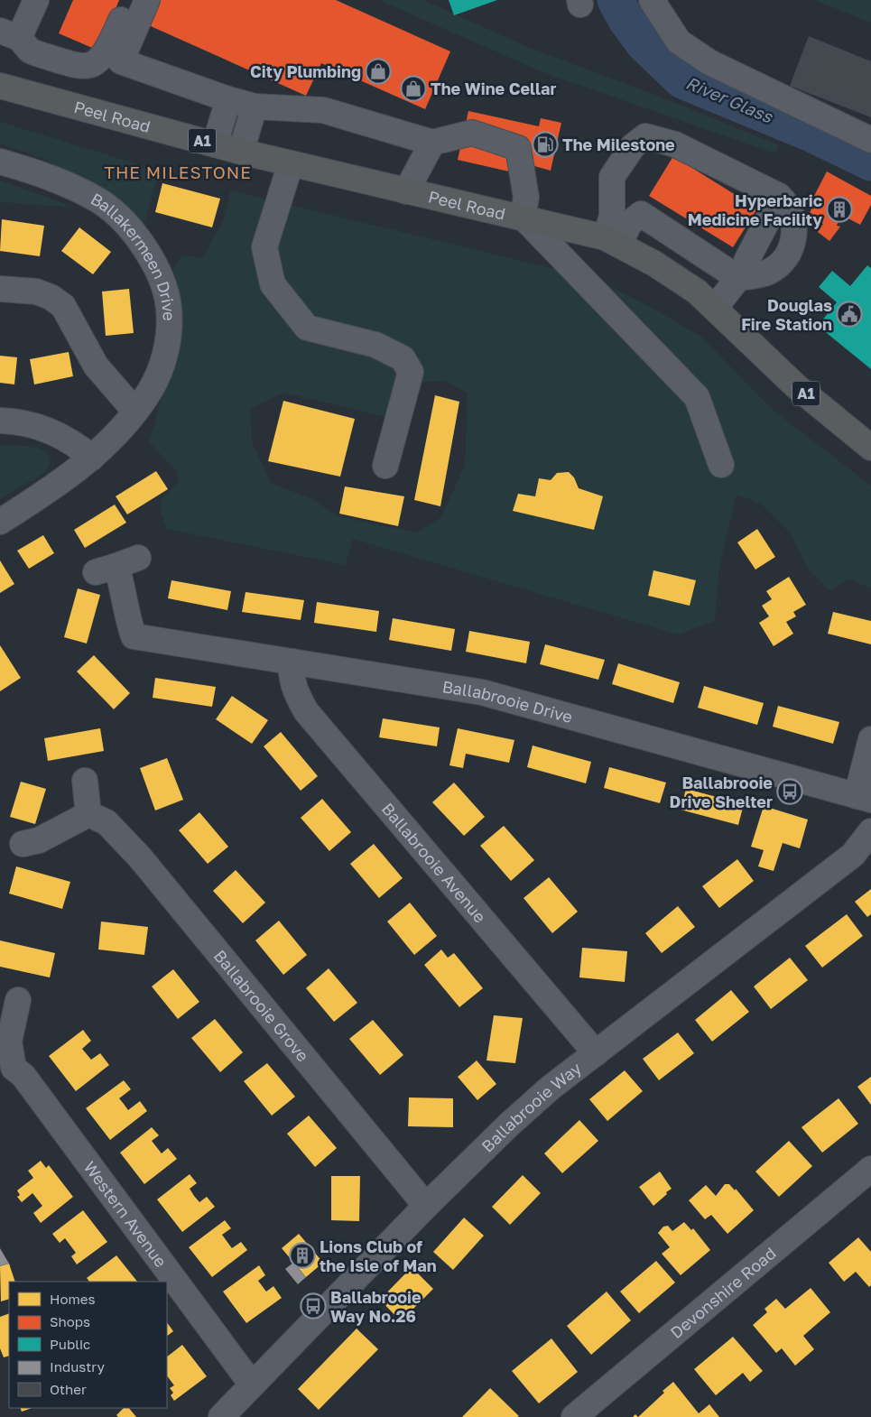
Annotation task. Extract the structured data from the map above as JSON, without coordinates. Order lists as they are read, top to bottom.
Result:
{
  "streets": {
    "highway": ["Peel Road", "A1"],
    "street": [
      "Ballakermeen Drive",
      "Ballabrooie Drive",
      "Ballabrooie Avenue",
      "Ballabrooie Grove",
      "Ballabrooie Way",
      "Western Avenue",
      "Devonshire Road"
    ]
  },
  "crossings": [
    ["Ballabrooie Drive", "Ballabrooie Avenue"],
    ["Ballabrooie Avenue", "Ballabrooie Way"],
    ["Ballabrooie Grove", "Ballabrooie Way"],
    ["Ballabrooie Way", "Western Avenue"]
  ],
  "districts": ["THE MILESTONE"],
  "water": ["River Glass"],
  "places": {
    "shop": ["City Plumbing", "The Wine Cellar"],
    "fuel station": ["The Milestone"],
    "building": ["Hyperbaric Medicine Facility", "Lions Club of the Isle of Man"],
    "public building": ["Douglas Fire Station"],
    "bus stop": ["Ballabrooie Drive Shelter", "Ballabrooie Way No.26"]
  },
  "legend": [
    "Homes",
    "Shops",
    "Public",
    "Industry",
    "Other"
  ]
}
